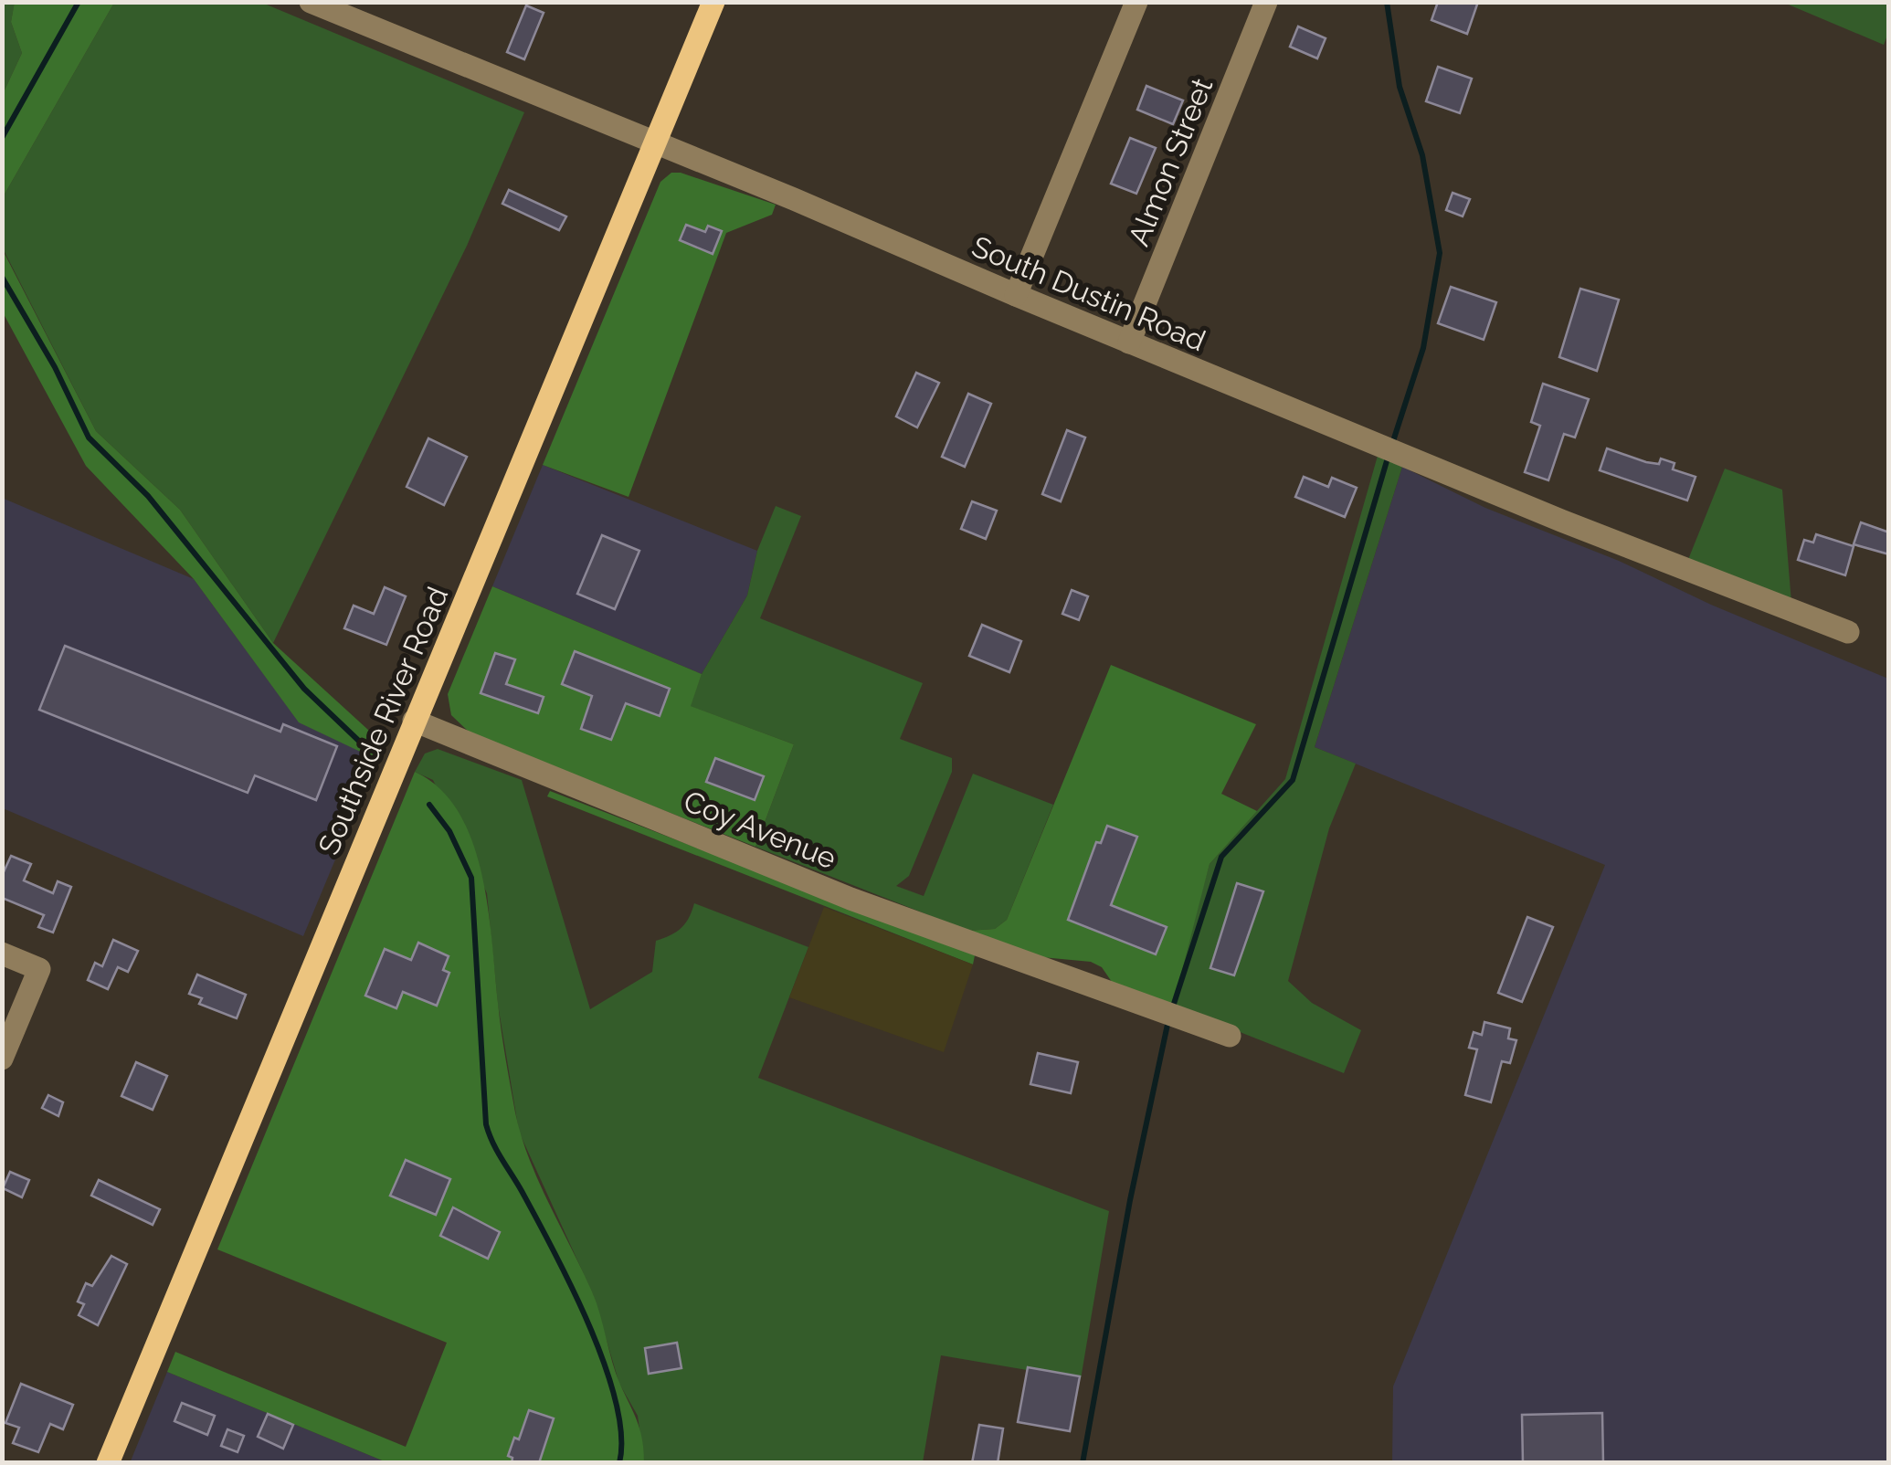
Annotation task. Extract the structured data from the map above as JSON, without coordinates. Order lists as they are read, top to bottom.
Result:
{
  "streets": {
    "main road": ["Southside River Road"],
    "street": ["Almon Street", "South Dustin Road", "Coy Avenue"]
  },
  "crossings": [
    ["Almon Street", "South Dustin Road"],
    ["South Dustin Road", "Southside River Road"],
    ["Southside River Road", "Coy Avenue"]
  ]
}
